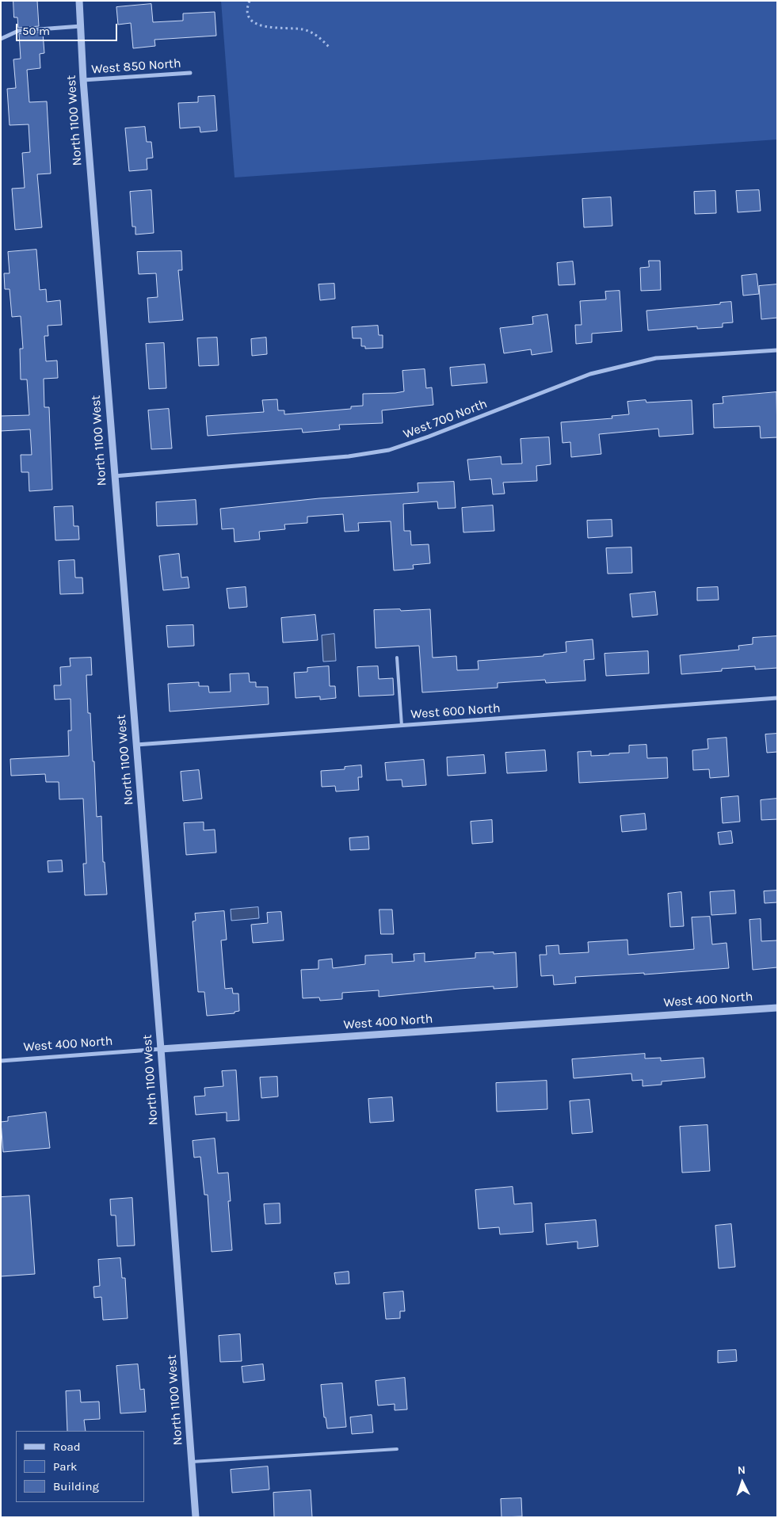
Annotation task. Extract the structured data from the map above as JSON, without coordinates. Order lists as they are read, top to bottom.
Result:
{
  "streets": {
    "street": [
      "West 850 North",
      "North 1100 West",
      "West 700 North",
      "West 600 North",
      "West 400 North"
    ]
  },
  "crossings": [
    ["West 850 North", "North 1100 West"],
    ["North 1100 West", "West 700 North"],
    ["North 1100 West", "West 600 North"],
    ["North 1100 West", "West 400 North"]
  ],
  "legend": ["Road", "Park", "Building"],
  "scale_bar": "50 m",
  "north": "top"
}
